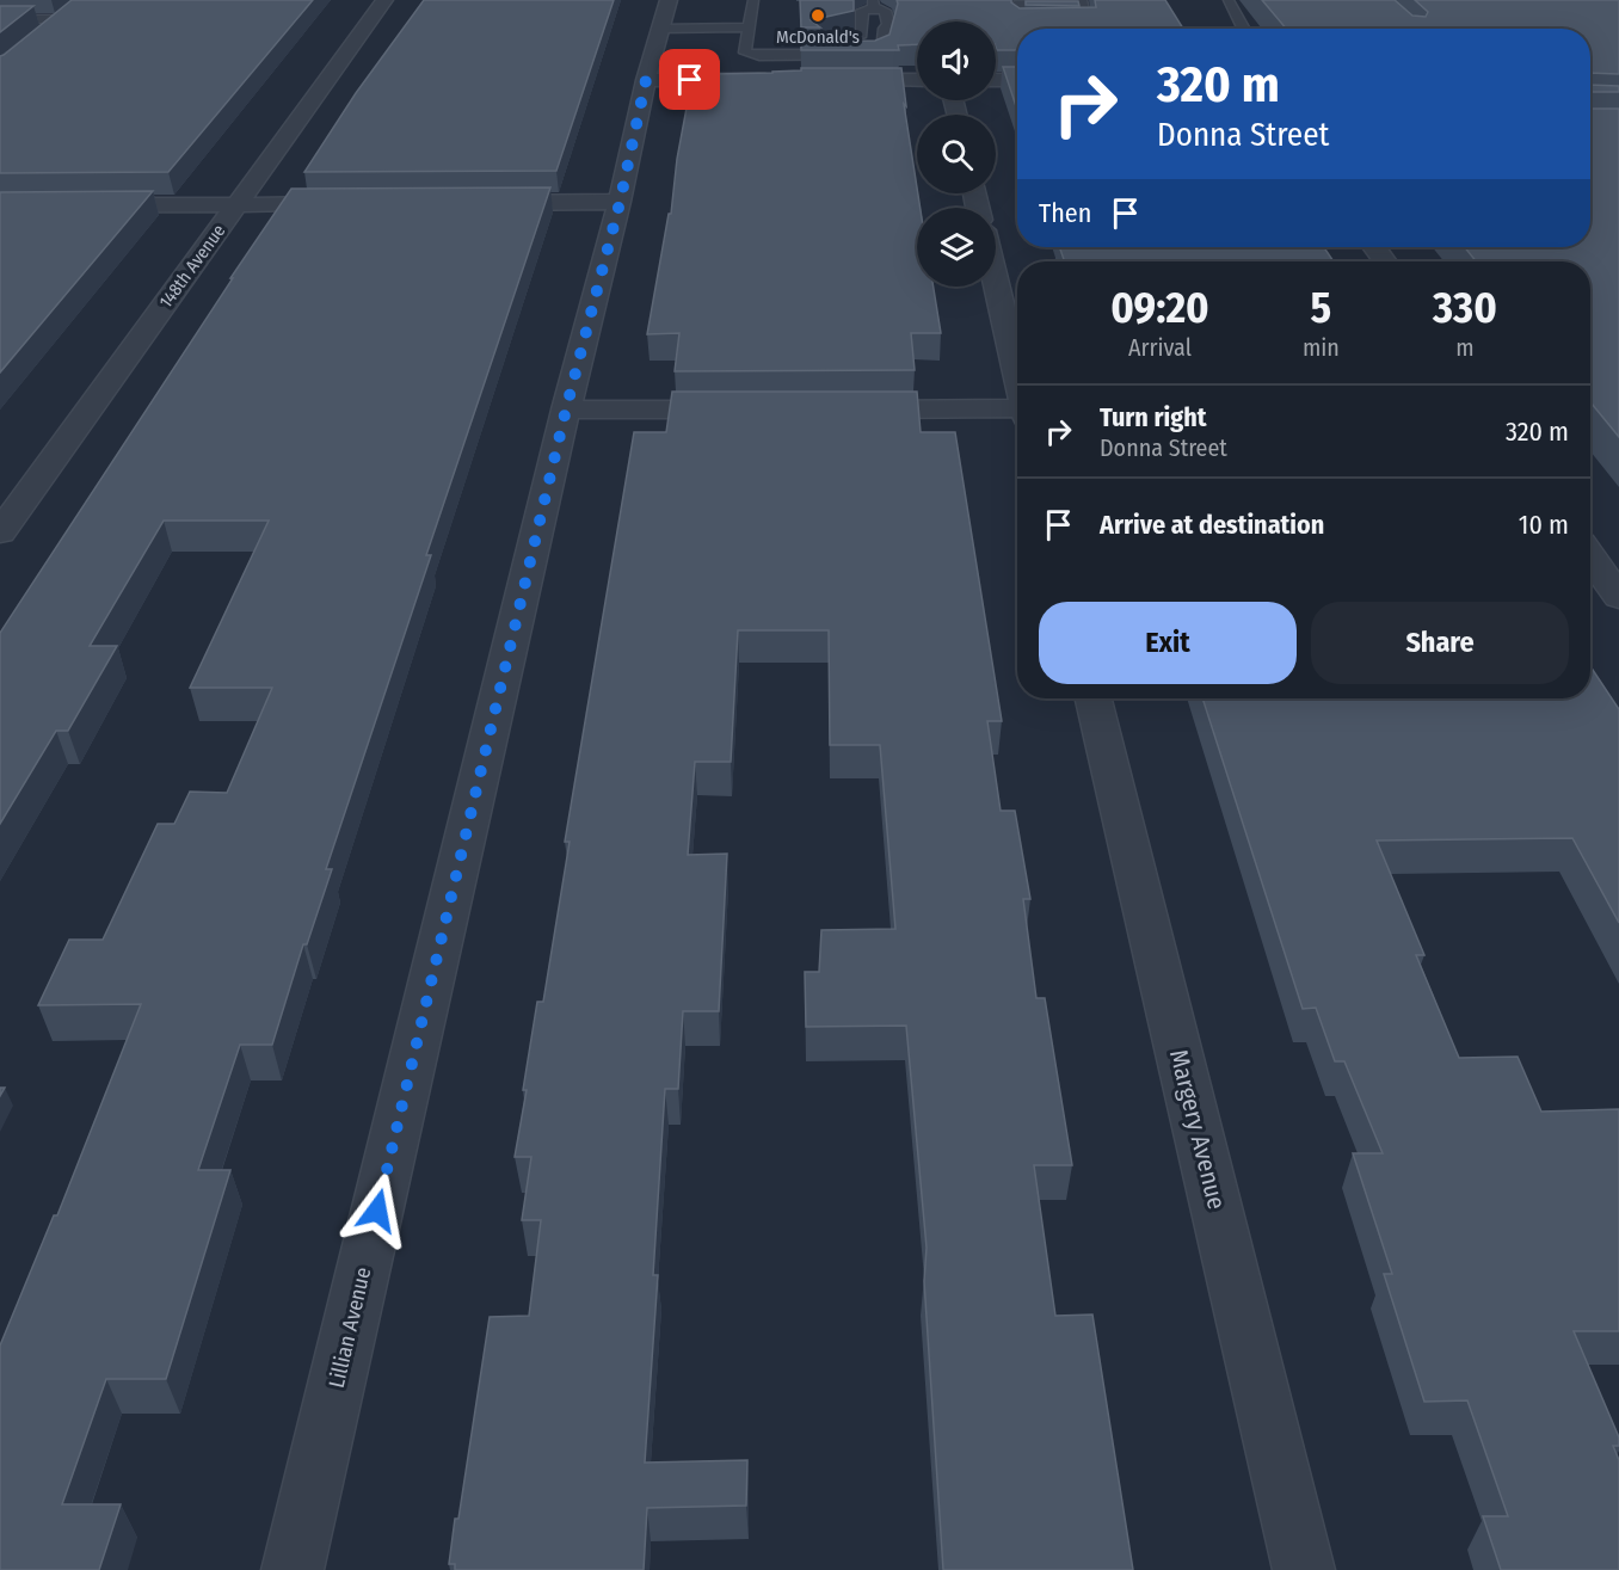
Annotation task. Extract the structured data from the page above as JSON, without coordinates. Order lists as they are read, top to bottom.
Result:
{
  "streets": {
    "street": ["148th Avenue", "Margery Avenue", "Lillian Avenue"]
  },
  "places": ["McDonald's"],
  "page": {
    "turn": ["320 m", "Donna Street"],
    "then": "Then",
    "eta": [
      "09:20",
      "Arrival",
      "5",
      "min",
      "330",
      "m"
    ],
    "list": [
      {
        "name": "Turn right",
        "note": "Donna Street",
        "value": "320 m"
      },
      {
        "name": "Arrive at destination",
        "value": "10 m"
      }
    ],
    "buttons": ["Exit", "Share"]
  }
}
